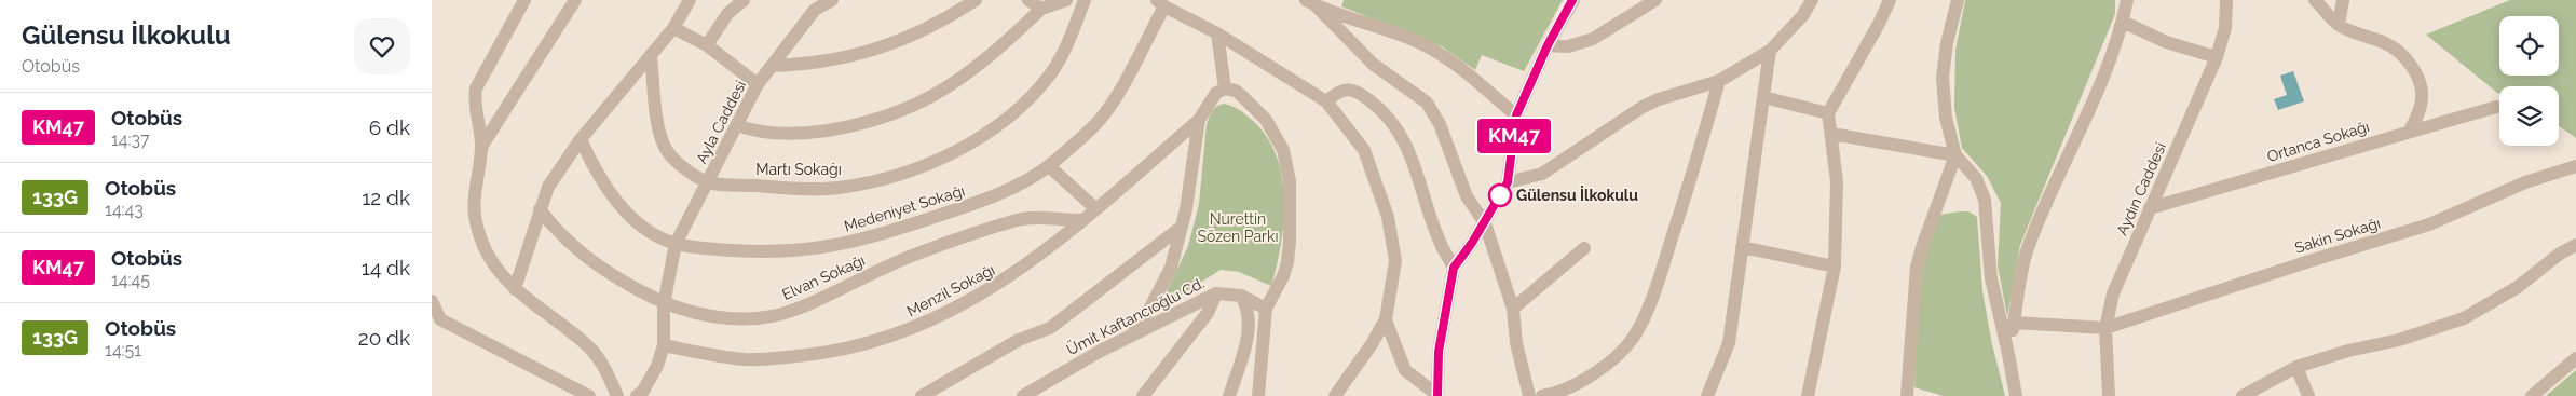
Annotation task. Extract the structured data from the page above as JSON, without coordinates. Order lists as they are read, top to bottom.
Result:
{
  "streets": {
    "street": [
      "Ayla Caddesi",
      "Ortanca Sokağı",
      "Martı Sokağı",
      "Aydın Caddesi",
      "Medeniyet Sokağı",
      "Sakin Sokağı",
      "Elvan Sokağı",
      "Menzil Sokağı",
      "Ümit Kaftancıoğlu Cd."
    ]
  },
  "crossings": [
    ["Ayla Caddesi", "Martı Sokağı"],
    ["Ayla Caddesi", "Medeniyet Sokağı"],
    ["Ayla Caddesi", "Elvan Sokağı"],
    ["Ayla Caddesi", "Menzil Sokağı"],
    ["Ortanca Sokağı", "Aydın Caddesi"],
    ["Aydın Caddesi", "Sakin Sokağı"],
    ["Elvan Sokağı", "Menzil Sokağı"]
  ],
  "parks": ["Nurettin Sözen Parkı"],
  "places": ["Gülensu İlkokulu"],
  "lines": ["bus line KM47"],
  "page": {
    "heading": ["Gülensu İlkokulu", "Otobüs"],
    "on_map": "KM47",
    "list": [
      {
        "mark": "KM47",
        "name": "Otobüs",
        "note": "14:37",
        "value": "6 dk"
      },
      {
        "mark": "133G",
        "name": "Otobüs",
        "note": "14:43",
        "value": "12 dk"
      },
      {
        "mark": "KM47",
        "name": "Otobüs",
        "note": "14:45",
        "value": "14 dk"
      },
      {
        "mark": "133G",
        "name": "Otobüs",
        "note": "14:51",
        "value": "20 dk"
      }
    ]
  }
}
